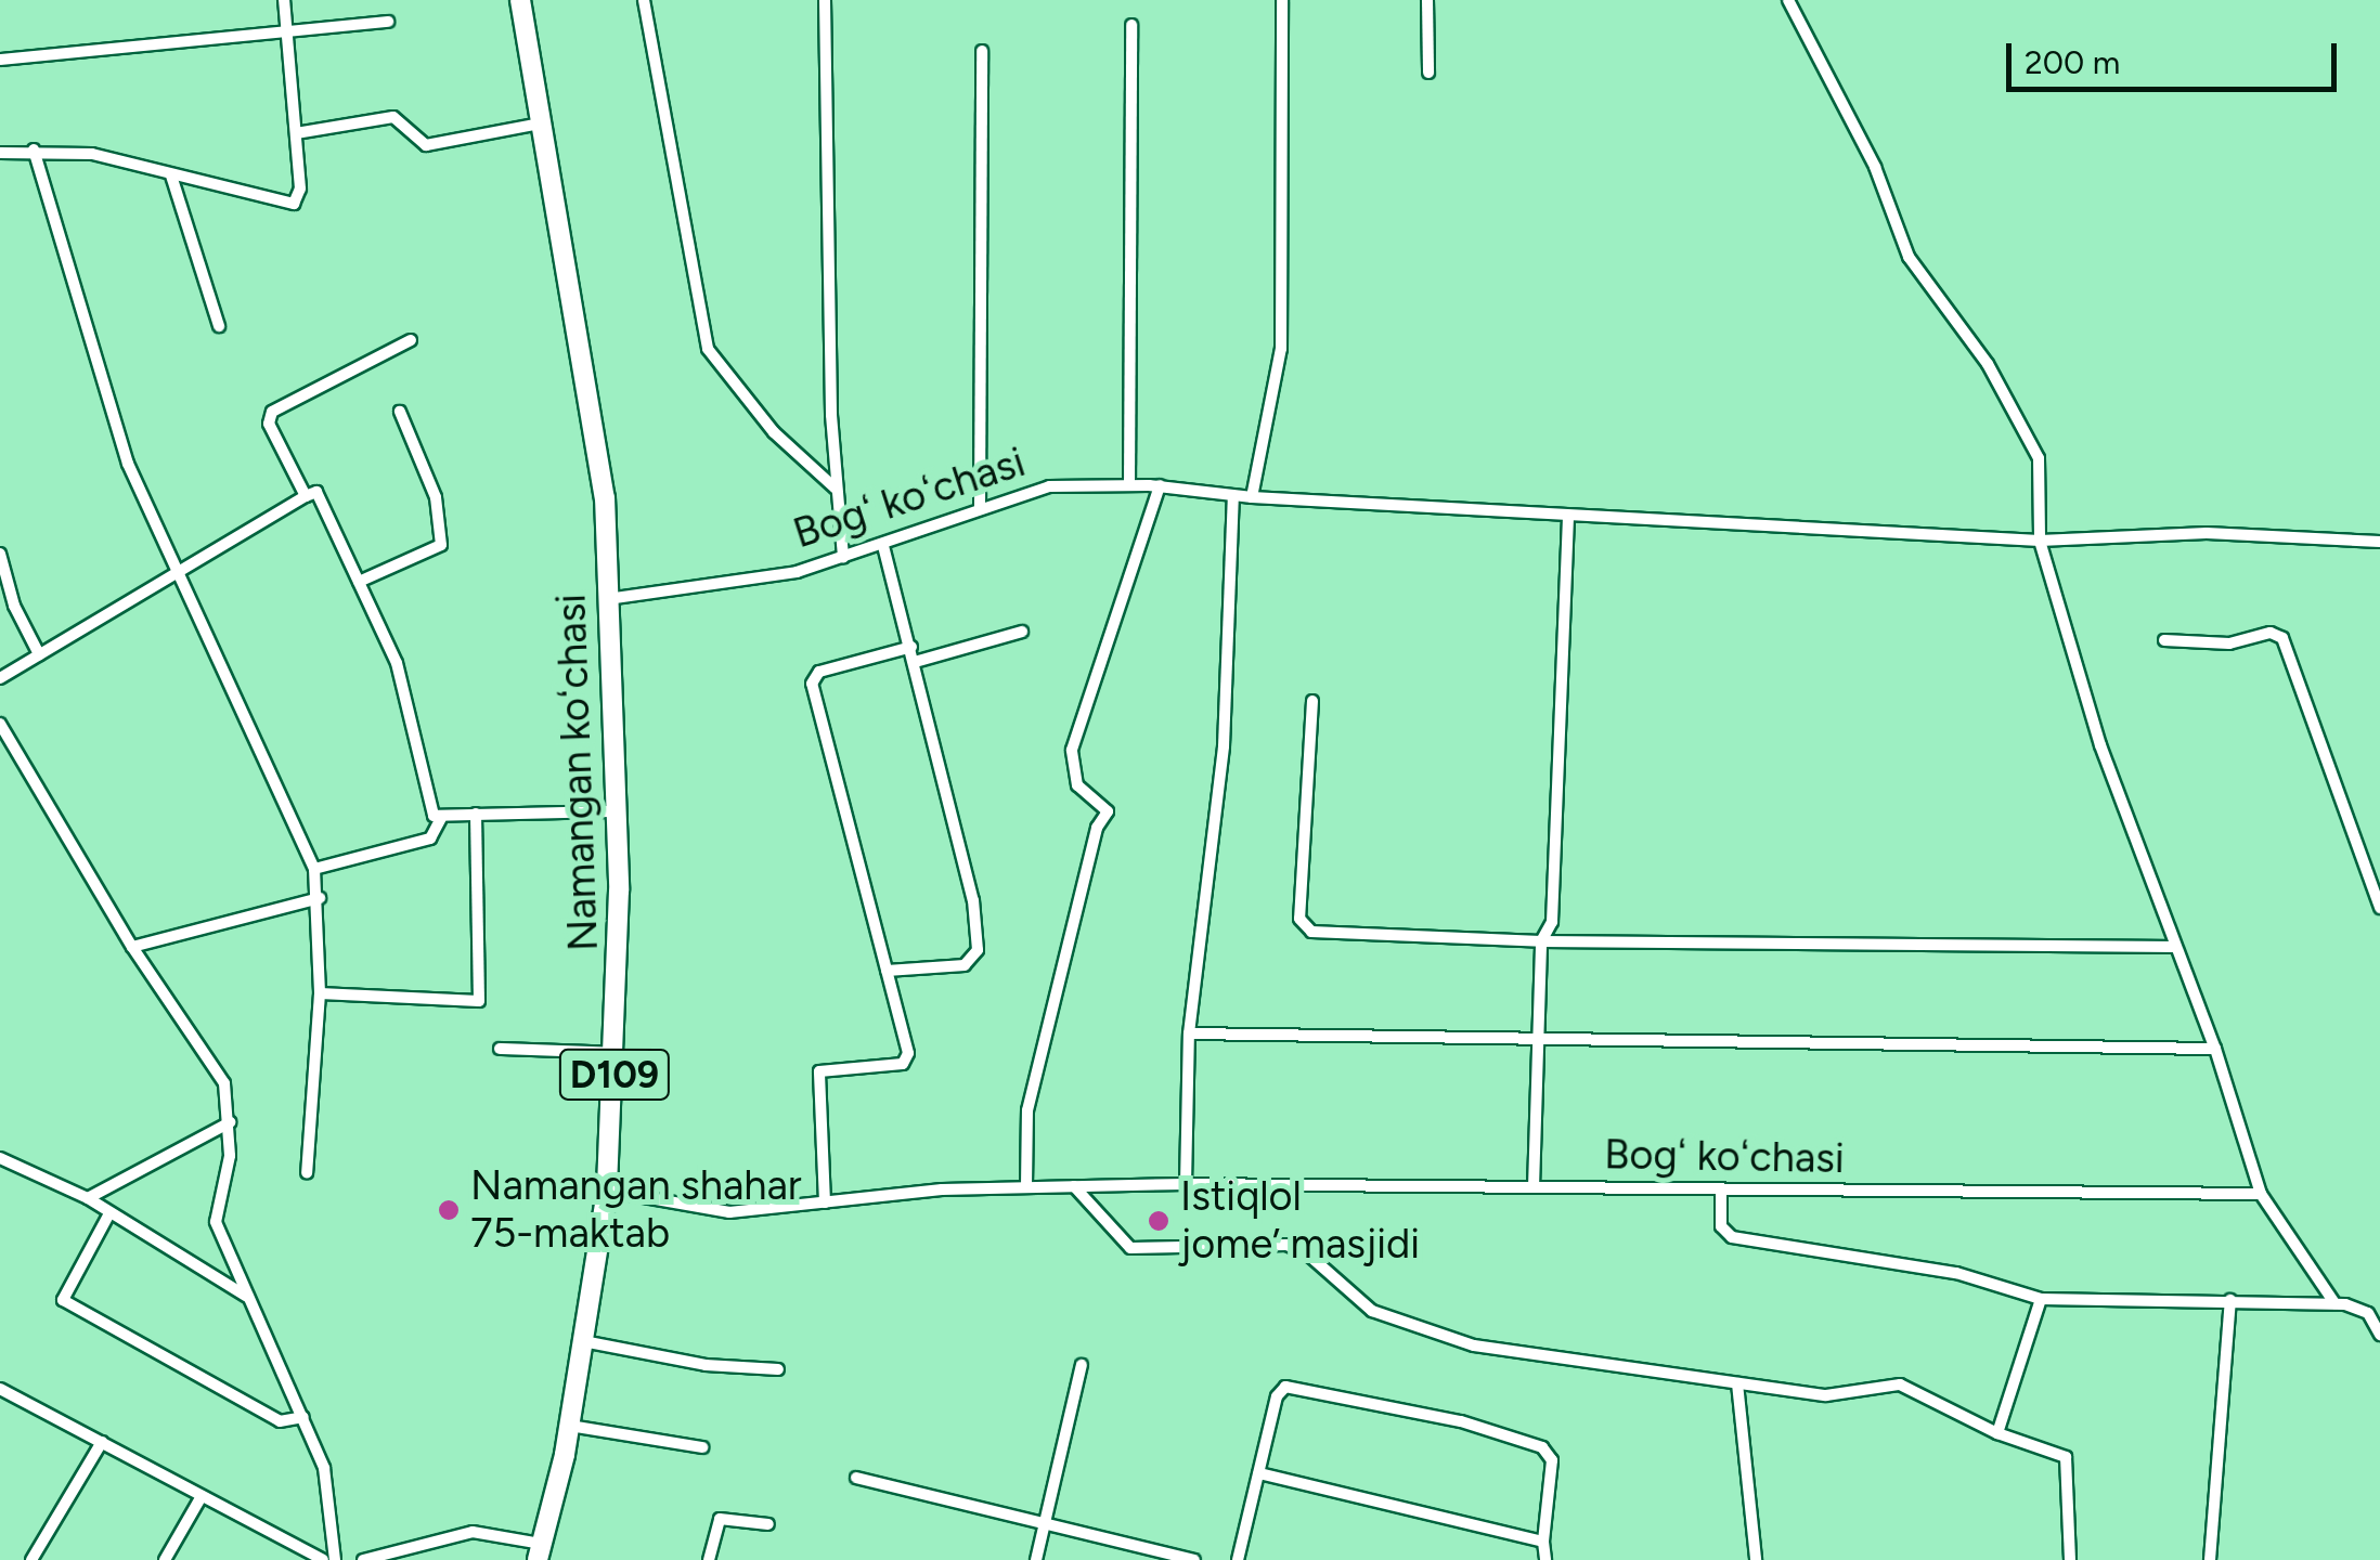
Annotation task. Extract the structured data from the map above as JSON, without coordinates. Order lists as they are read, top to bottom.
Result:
{
  "streets": {
    "main road": ["Namangan koʻchasi", "D109"],
    "street": ["Bogʻ koʻchasi"]
  },
  "crossings": [
    ["Bogʻ koʻchasi", "Namangan koʻchasi"]
  ],
  "places": ["Namangan shahar 75-maktab", "Istiqlol jome’ masjidi"],
  "scale_bar": "200 m"
}
